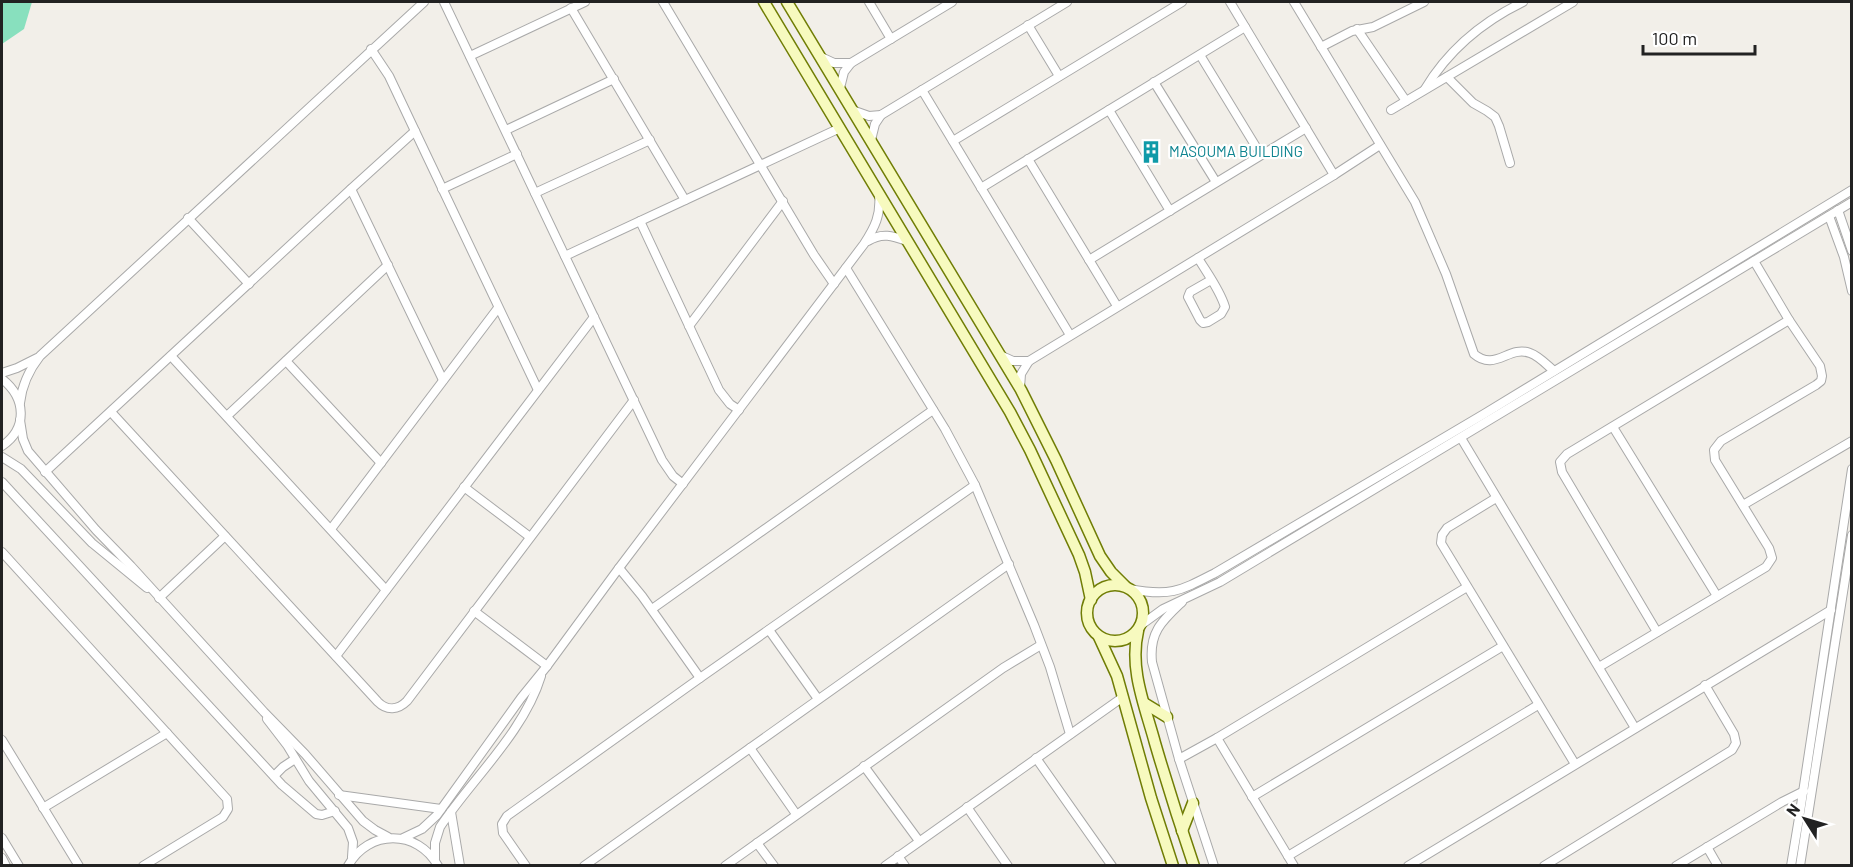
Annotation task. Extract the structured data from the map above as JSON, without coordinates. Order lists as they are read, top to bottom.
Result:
{
  "places": {
    "building": ["MASOUMA BUILDING"]
  },
  "scale_bar": "100 m",
  "north": "top left"
}
